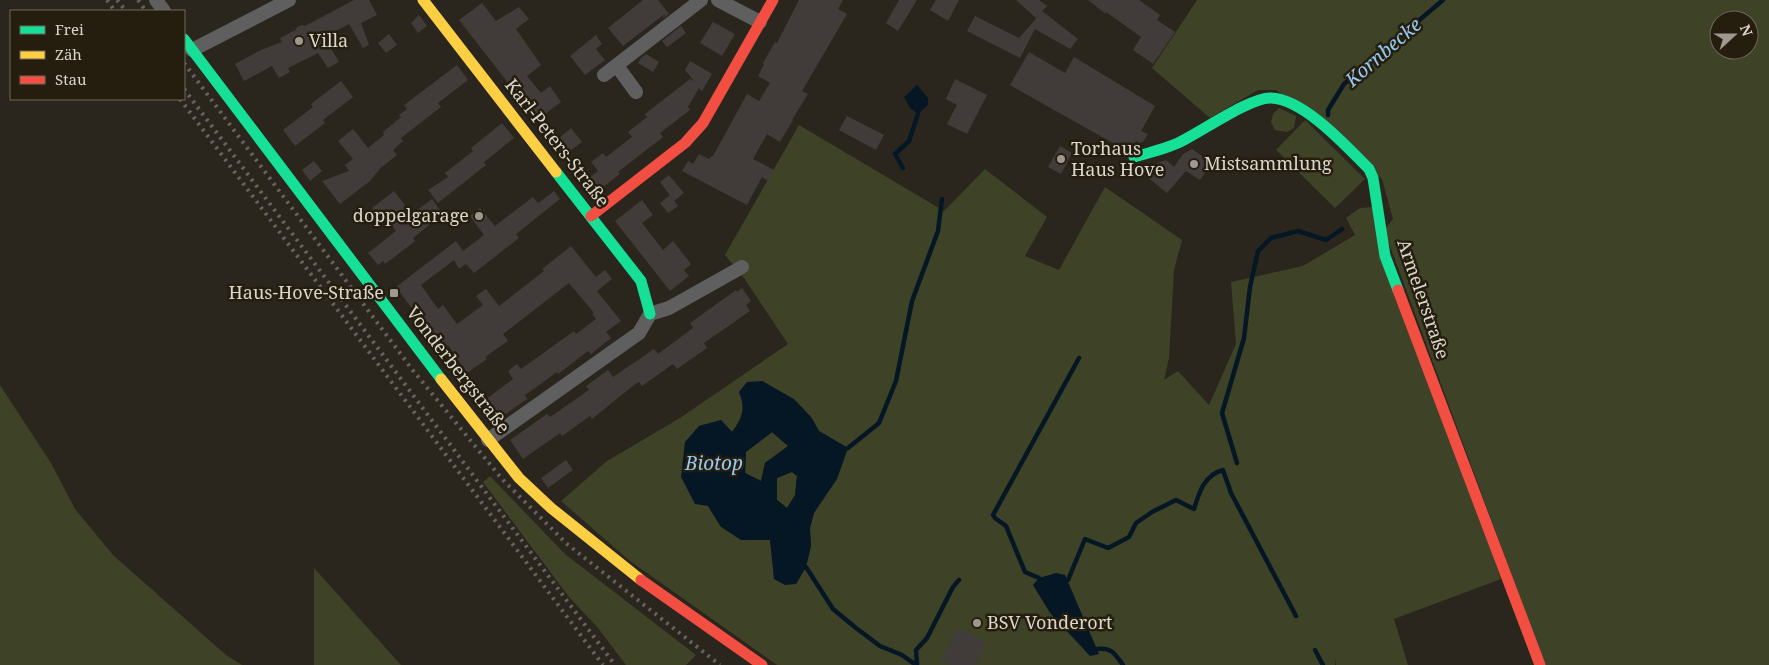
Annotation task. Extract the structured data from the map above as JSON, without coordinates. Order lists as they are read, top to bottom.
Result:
{
  "streets": {
    "street": ["Karl-Peters-Straße", "Armelerstraße", "Vonderbergstraße"]
  },
  "water": ["Kornbecke", "Biotop"],
  "places": {
    "other": [
      "Villa",
      "Torhaus Haus Hove",
      "Mistsammlung",
      "doppelgarage",
      "BSV Vonderort"
    ],
    "transit": ["Haus-Hove-Straße"]
  },
  "legend": ["Frei", "Zäh", "Stau"],
  "north": "right"
}
